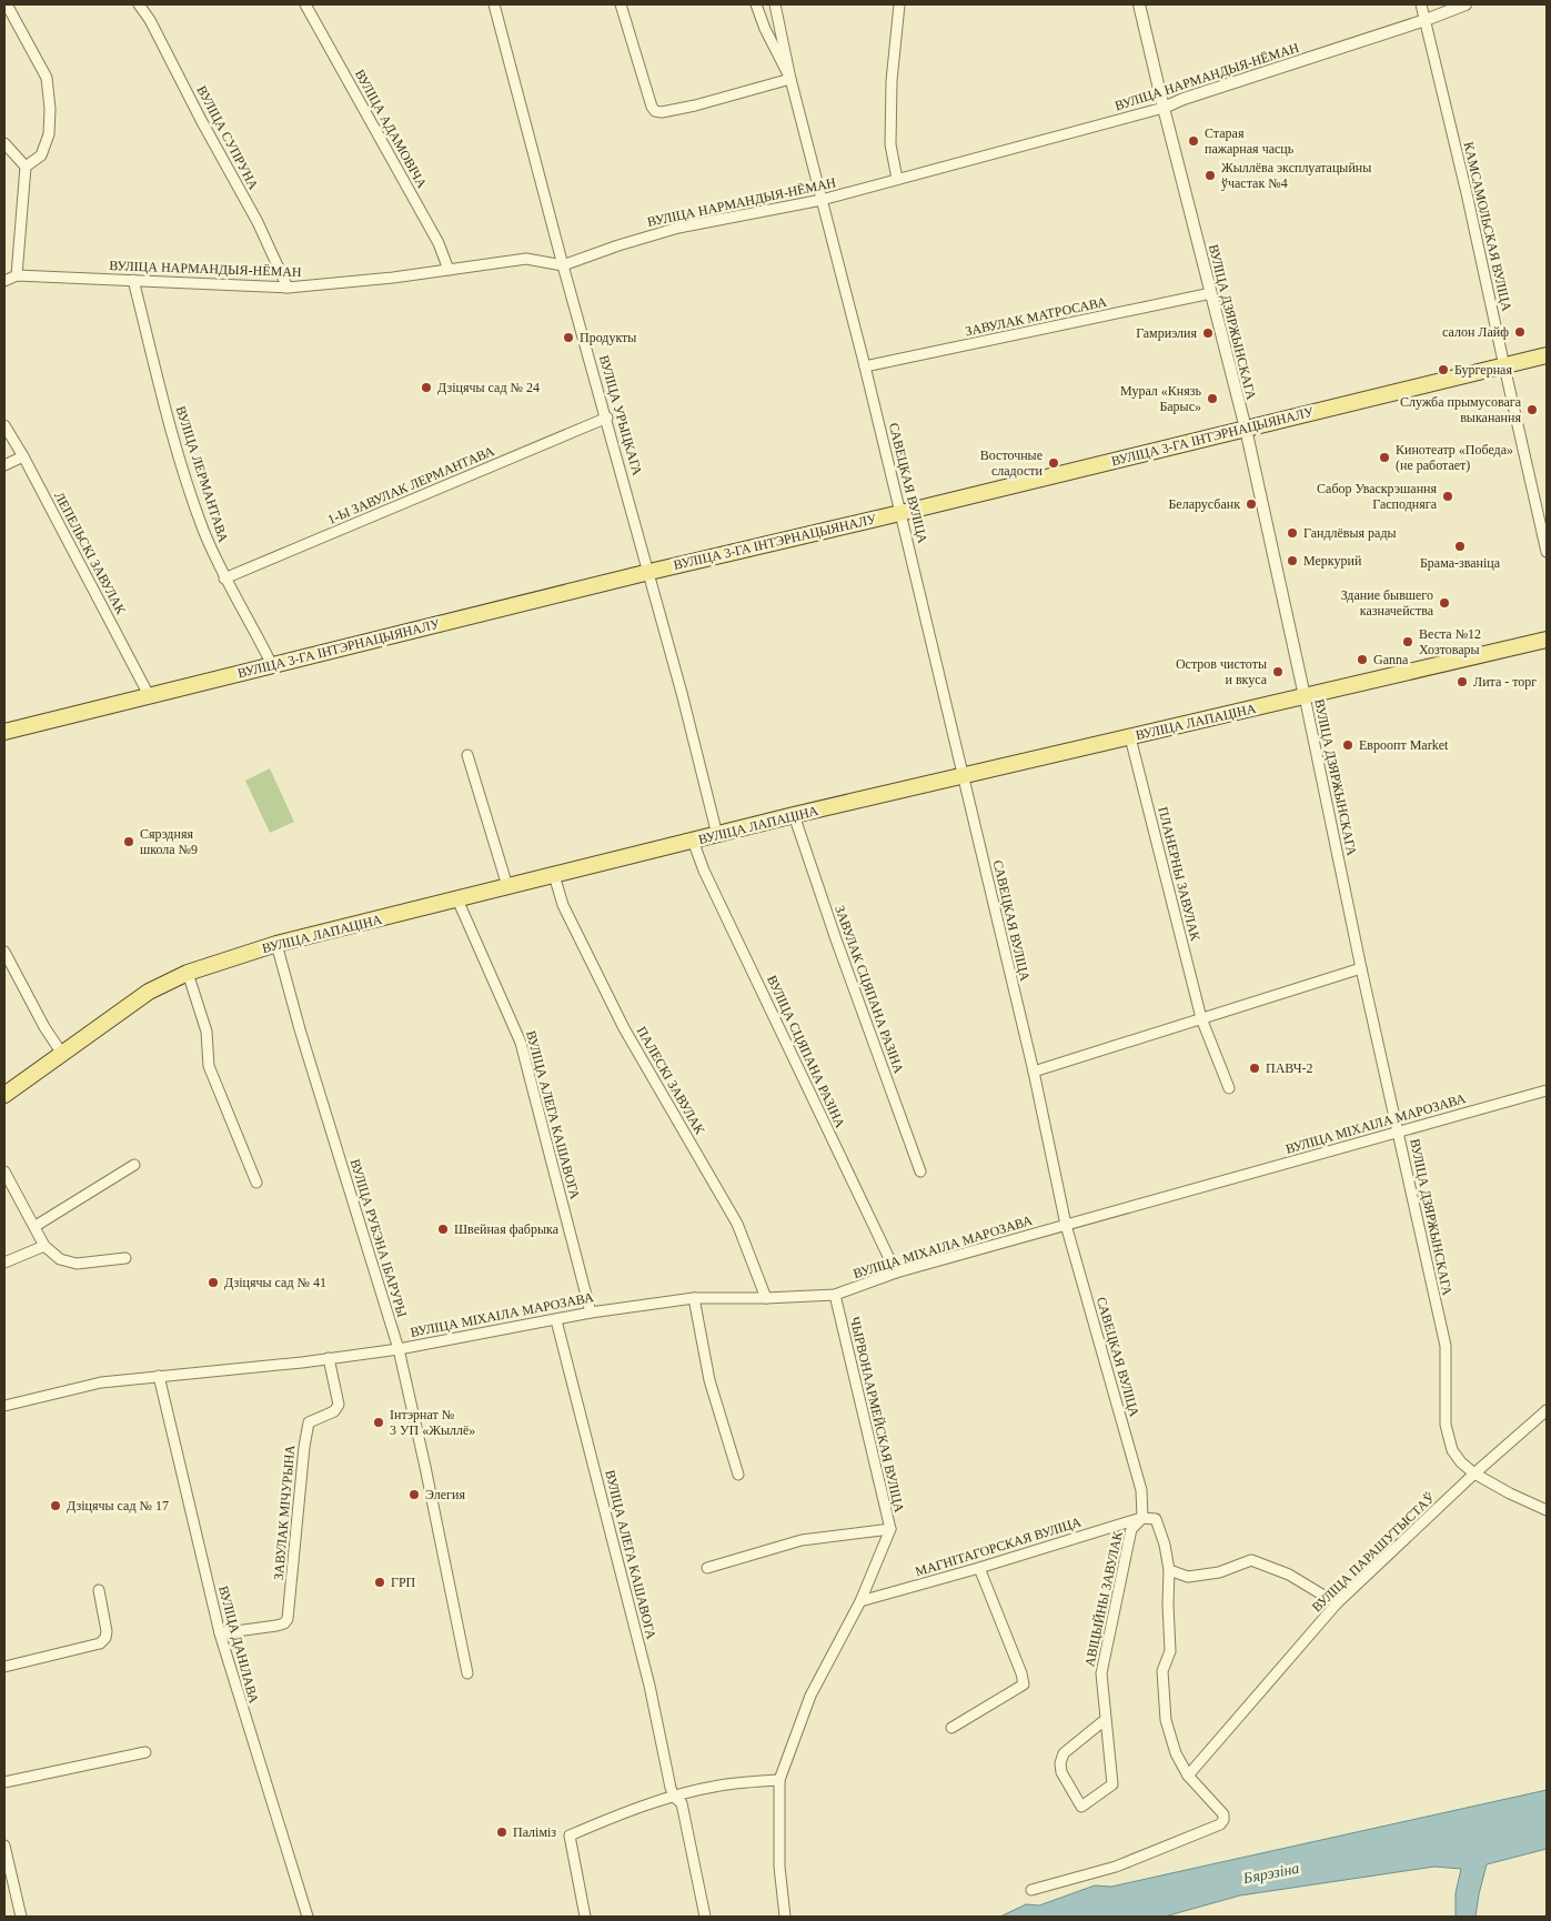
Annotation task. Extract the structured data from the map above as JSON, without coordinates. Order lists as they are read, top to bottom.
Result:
{
  "streets": {
    "main road": ["ВУЛІЦА 3-ГА ІНТЭРНАЦЫЯНАЛУ", "ВУЛІЦА ЛАПАЦІНА"],
    "street": [
      "ВУЛІЦА НАРМАНДЫЯ-НЁМАН",
      "ВУЛІЦА АДАМОВІЧА",
      "ВУЛІЦА СУПРУНА",
      "КАМСАМОЛЬСКАЯ ВУЛІЦА",
      "ЗАВУЛАК МАТРОСАВА",
      "ВУЛІЦА ДЗЯРЖЫНСКАГА",
      "ВУЛІЦА УРЫЦКАГА",
      "ВУЛІЦА ЛЕРМАНТАВА",
      "САВЕЦКАЯ ВУЛІЦА",
      "1-Ы ЗАВУЛАК ЛЕРМАНТАВА",
      "ЛЕПЕЛЬСКІ ЗАВУЛАК",
      "ПЛАНЕРНЫ ЗАВУЛАК",
      "ЗАВУЛАК СЦЯПАНА РАЗІНА",
      "ВУЛІЦА СЦЯПАНА РАЗІНА",
      "ПАЛЕСКІ ЗАВУЛАК",
      "ВУЛІЦА АЛЕГА КАШАВОГА",
      "ВУЛІЦА МІХАІЛА МАРОЗАВА",
      "ВУЛІЦА РУБЭНА ІБАРУРЫ",
      "ЧЫРВОНААРМЕЙСКАЯ ВУЛІЦА",
      "ЗАВУЛАК МІЧУРЫНА",
      "МАГНІТАГОРСКАЯ ВУЛІЦА",
      "ВУЛІЦА ПАРАШУТЫСТАЎ",
      "АВІЦЫЙНЫ ЗАВУЛАК",
      "ВУЛІЦА ДАНІЛАВА"
    ]
  },
  "crossings": [
    ["ВУЛІЦА НАРМАНДЫЯ-НЁМАН", "ВУЛІЦА АДАМОВІЧА"],
    ["ВУЛІЦА НАРМАНДЫЯ-НЁМАН", "ВУЛІЦА СУПРУНА"],
    ["ВУЛІЦА НАРМАНДЫЯ-НЁМАН", "КАМСАМОЛЬСКАЯ ВУЛІЦА"],
    ["ВУЛІЦА НАРМАНДЫЯ-НЁМАН", "ВУЛІЦА ДЗЯРЖЫНСКАГА"],
    ["ВУЛІЦА НАРМАНДЫЯ-НЁМАН", "ВУЛІЦА УРЫЦКАГА"],
    ["ВУЛІЦА НАРМАНДЫЯ-НЁМАН", "ВУЛІЦА ЛЕРМАНТАВА"],
    ["ВУЛІЦА НАРМАНДЫЯ-НЁМАН", "САВЕЦКАЯ ВУЛІЦА"],
    ["КАМСАМОЛЬСКАЯ ВУЛІЦА", "ВУЛІЦА 3-ГА ІНТЭРНАЦЫЯНАЛУ"],
    ["ЗАВУЛАК МАТРОСАВА", "ВУЛІЦА ДЗЯРЖЫНСКАГА"],
    ["ЗАВУЛАК МАТРОСАВА", "САВЕЦКАЯ ВУЛІЦА"],
    ["ВУЛІЦА ДЗЯРЖЫНСКАГА", "ВУЛІЦА 3-ГА ІНТЭРНАЦЫЯНАЛУ"],
    ["ВУЛІЦА ДЗЯРЖЫНСКАГА", "ВУЛІЦА ЛАПАЦІНА"],
    ["ВУЛІЦА ДЗЯРЖЫНСКАГА", "ВУЛІЦА МІХАІЛА МАРОЗАВА"],
    ["ВУЛІЦА ДЗЯРЖЫНСКАГА", "ВУЛІЦА ПАРАШУТЫСТАЎ"],
    ["ВУЛІЦА УРЫЦКАГА", "ВУЛІЦА 3-ГА ІНТЭРНАЦЫЯНАЛУ"],
    ["ВУЛІЦА УРЫЦКАГА", "1-Ы ЗАВУЛАК ЛЕРМАНТАВА"],
    ["ВУЛІЦА УРЫЦКАГА", "ВУЛІЦА ЛАПАЦІНА"],
    ["ВУЛІЦА 3-ГА ІНТЭРНАЦЫЯНАЛУ", "ВУЛІЦА ЛЕРМАНТАВА"],
    ["ВУЛІЦА 3-ГА ІНТЭРНАЦЫЯНАЛУ", "САВЕЦКАЯ ВУЛІЦА"],
    ["ВУЛІЦА 3-ГА ІНТЭРНАЦЫЯНАЛУ", "ЛЕПЕЛЬСКІ ЗАВУЛАК"],
    ["ВУЛІЦА ЛЕРМАНТАВА", "1-Ы ЗАВУЛАК ЛЕРМАНТАВА"],
    ["САВЕЦКАЯ ВУЛІЦА", "ВУЛІЦА ЛАПАЦІНА"],
    ["САВЕЦКАЯ ВУЛІЦА", "ВУЛІЦА МІХАІЛА МАРОЗАВА"],
    ["САВЕЦКАЯ ВУЛІЦА", "МАГНІТАГОРСКАЯ ВУЛІЦА"],
    ["САВЕЦКАЯ ВУЛІЦА", "АВІЦЫЙНЫ ЗАВУЛАК"],
    ["ВУЛІЦА ЛАПАЦІНА", "ПЛАНЕРНЫ ЗАВУЛАК"],
    ["ВУЛІЦА ЛАПАЦІНА", "ЗАВУЛАК СЦЯПАНА РАЗІНА"],
    ["ВУЛІЦА ЛАПАЦІНА", "ВУЛІЦА СЦЯПАНА РАЗІНА"],
    ["ВУЛІЦА ЛАПАЦІНА", "ПАЛЕСКІ ЗАВУЛАК"],
    ["ВУЛІЦА ЛАПАЦІНА", "ВУЛІЦА АЛЕГА КАШАВОГА"],
    ["ВУЛІЦА ЛАПАЦІНА", "ВУЛІЦА РУБЭНА ІБАРУРЫ"],
    ["ВУЛІЦА СЦЯПАНА РАЗІНА", "ВУЛІЦА МІХАІЛА МАРОЗАВА"],
    ["ПАЛЕСКІ ЗАВУЛАК", "ВУЛІЦА МІХАІЛА МАРОЗАВА"],
    ["ВУЛІЦА АЛЕГА КАШАВОГА", "ВУЛІЦА МІХАІЛА МАРОЗАВА"],
    ["ВУЛІЦА МІХАІЛА МАРОЗАВА", "ВУЛІЦА РУБЭНА ІБАРУРЫ"],
    ["ВУЛІЦА МІХАІЛА МАРОЗАВА", "ЧЫРВОНААРМЕЙСКАЯ ВУЛІЦА"],
    ["ВУЛІЦА МІХАІЛА МАРОЗАВА", "ЗАВУЛАК МІЧУРЫНА"],
    ["ВУЛІЦА МІХАІЛА МАРОЗАВА", "ВУЛІЦА ДАНІЛАВА"],
    ["ЧЫРВОНААРМЕЙСКАЯ ВУЛІЦА", "МАГНІТАГОРСКАЯ ВУЛІЦА"],
    ["ЗАВУЛАК МІЧУРЫНА", "ВУЛІЦА ДАНІЛАВА"],
    ["МАГНІТАГОРСКАЯ ВУЛІЦА", "АВІЦЫЙНЫ ЗАВУЛАК"]
  ],
  "water": ["Бярэзіна"],
  "places": [
    "Старая пажарная часць",
    "Жыллёва эксплуатацыйны ўчастак №4",
    "салон Лайф",
    "Гамриэлия",
    "Продукты",
    "Бургерная",
    "Дзіцячы сад № 24",
    "Мурал «Князь Барыс»",
    "Служба прымусовага выканання",
    "Кинотеатр «Победа» (не работает)",
    "Восточные сладости",
    "Сабор Уваскрэшання Гасподняга",
    "Беларусбанк",
    "Гандлёвыя рады",
    "Брама-званіца",
    "Меркурий",
    "Здание бывшего казначейства",
    "Веста №12 Хозтовары",
    "Ganna",
    "Остров чистоты и вкуса",
    "Лита - торг",
    "Евроопт Market",
    "Сярэдняя школа №9",
    "ПАВЧ-2",
    "Швейная фабрыка",
    "Дзіцячы сад № 41",
    "Інтэрнат № 3 УП «Жыллё»",
    "Элегия",
    "Дзіцячы сад № 17",
    "ГРП",
    "Паліміз"
  ]
}
